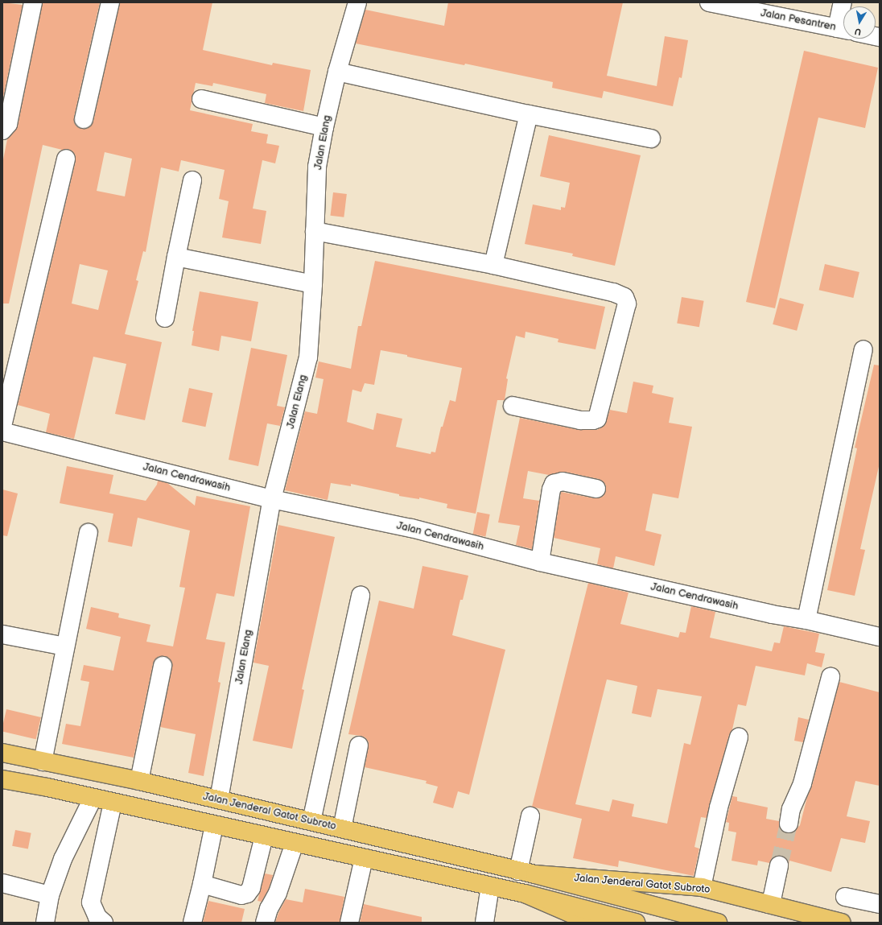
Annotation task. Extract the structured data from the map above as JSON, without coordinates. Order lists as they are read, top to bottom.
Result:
{
  "streets": {
    "main road": ["Jalan Jenderal Gatot Subroto"],
    "street": ["Jalan Pesantren", "Jalan Elang", "Jalan Cendrawasih"]
  },
  "crossings": [
    ["Jalan Elang", "Jalan Cendrawasih"],
    ["Jalan Elang", "Jalan Jenderal Gatot Subroto"]
  ],
  "north": "bottom"
}
